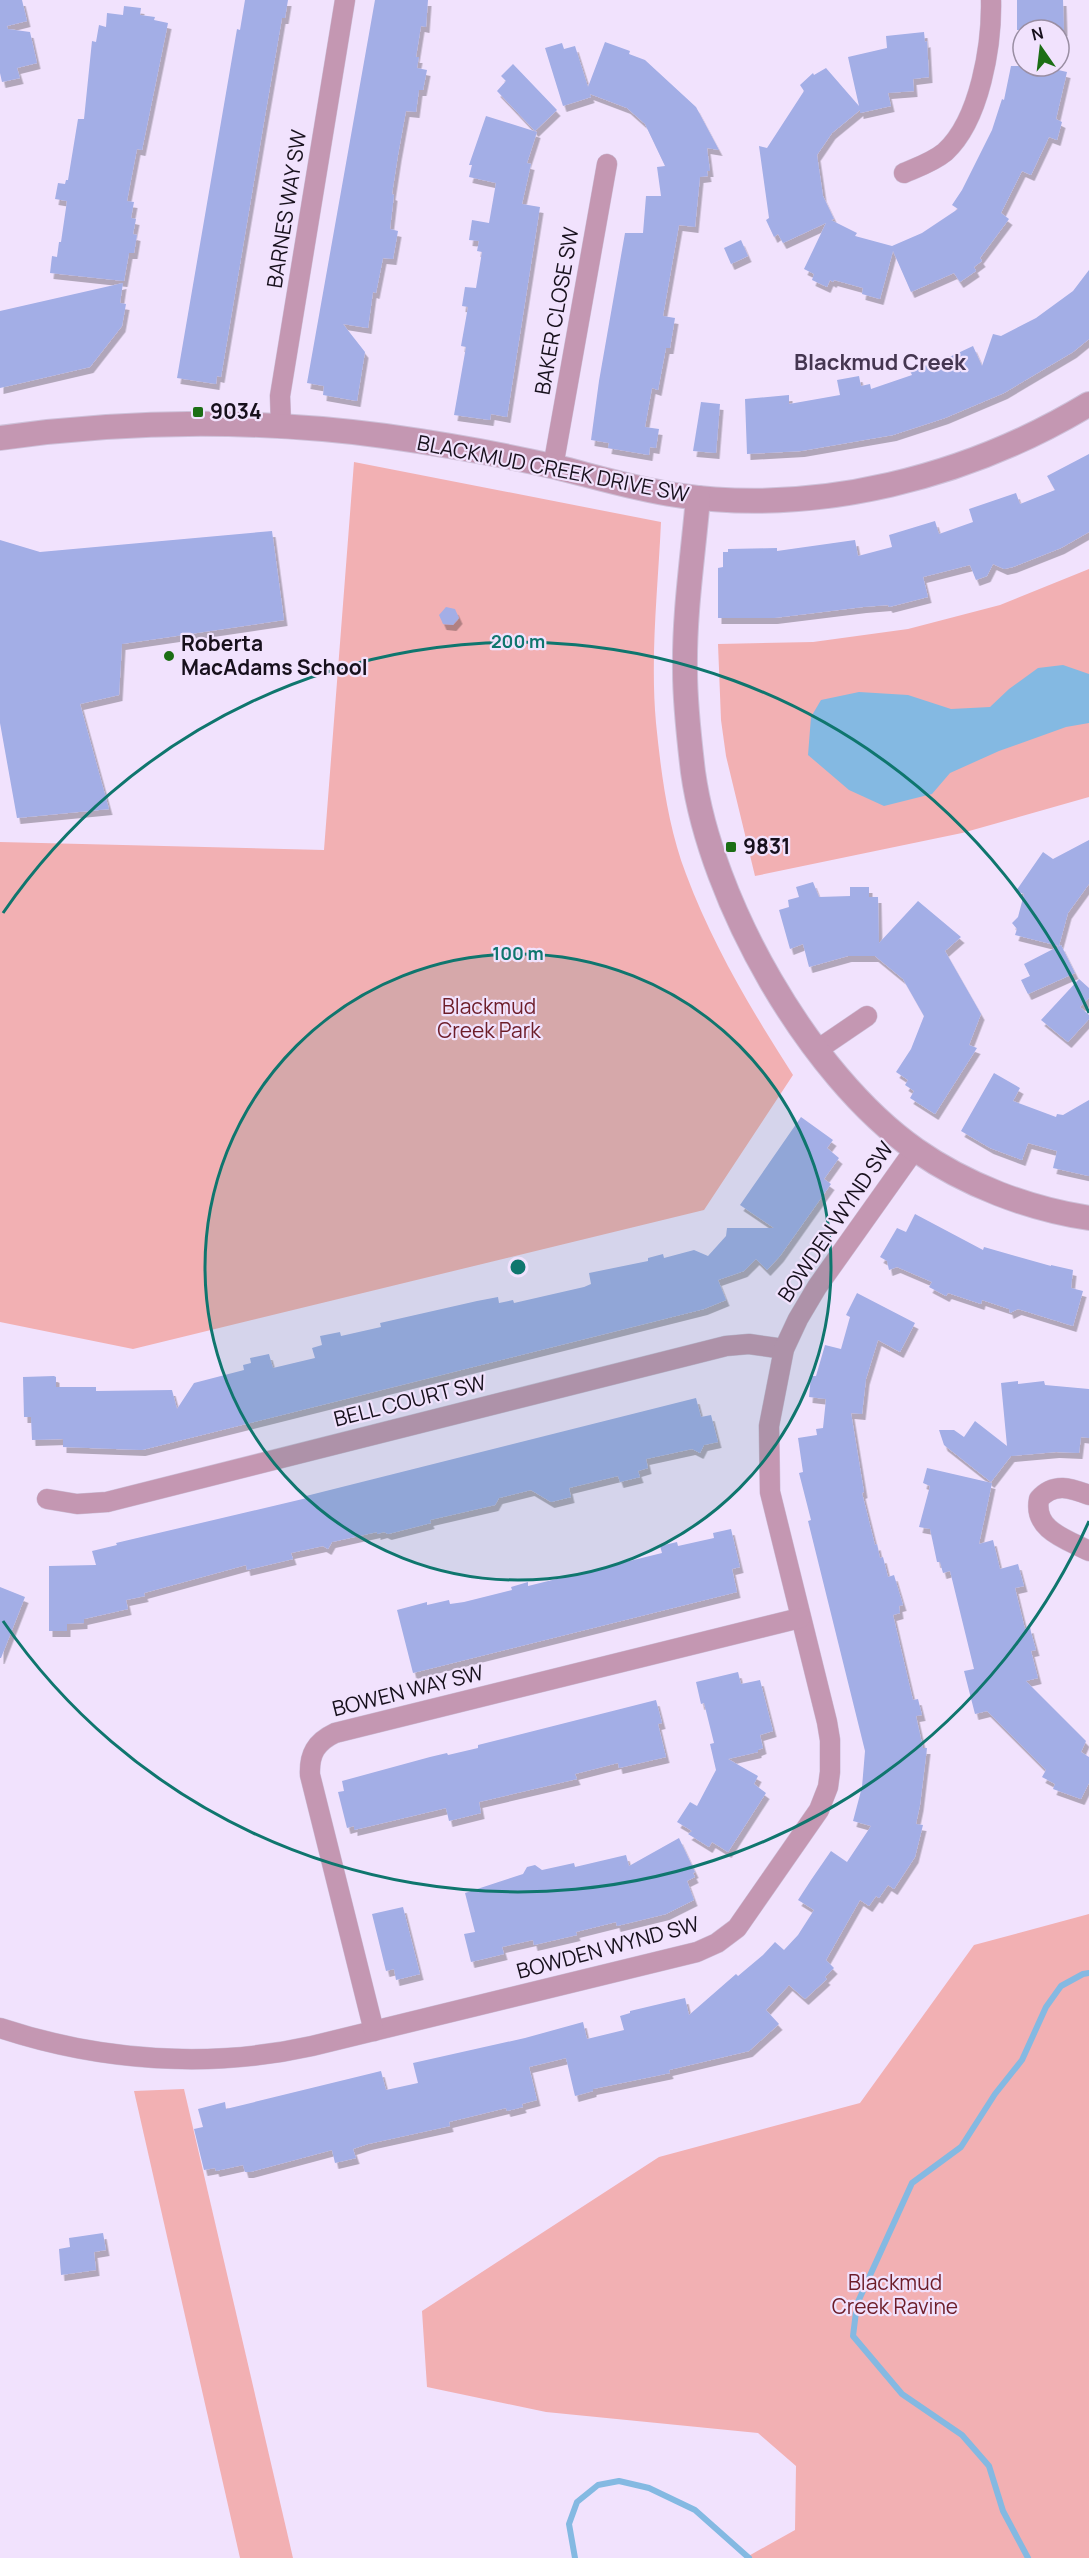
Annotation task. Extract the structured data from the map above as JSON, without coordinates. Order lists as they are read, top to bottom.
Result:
{
  "streets": {
    "street": [
      "BARNES WAY SW",
      "BAKER CLOSE SW",
      "BLACKMUD CREEK DRIVE SW",
      "BOWDEN WYND SW",
      "BELL COURT SW",
      "BOWEN WAY SW"
    ]
  },
  "crossings": [
    ["BARNES WAY SW", "BLACKMUD CREEK DRIVE SW"],
    ["BAKER CLOSE SW", "BLACKMUD CREEK DRIVE SW"],
    ["BOWDEN WYND SW", "BELL COURT SW"],
    ["BOWDEN WYND SW", "BOWEN WAY SW"]
  ],
  "districts": ["Blackmud Creek"],
  "parks": ["Blackmud Creek Park", "Blackmud Creek Ravine"],
  "places": {
    "transit": ["9034", "9831"],
    "other": ["Roberta MacAdams School"]
  },
  "north": "top",
  "rings": ["200 m", "100 m"]
}
